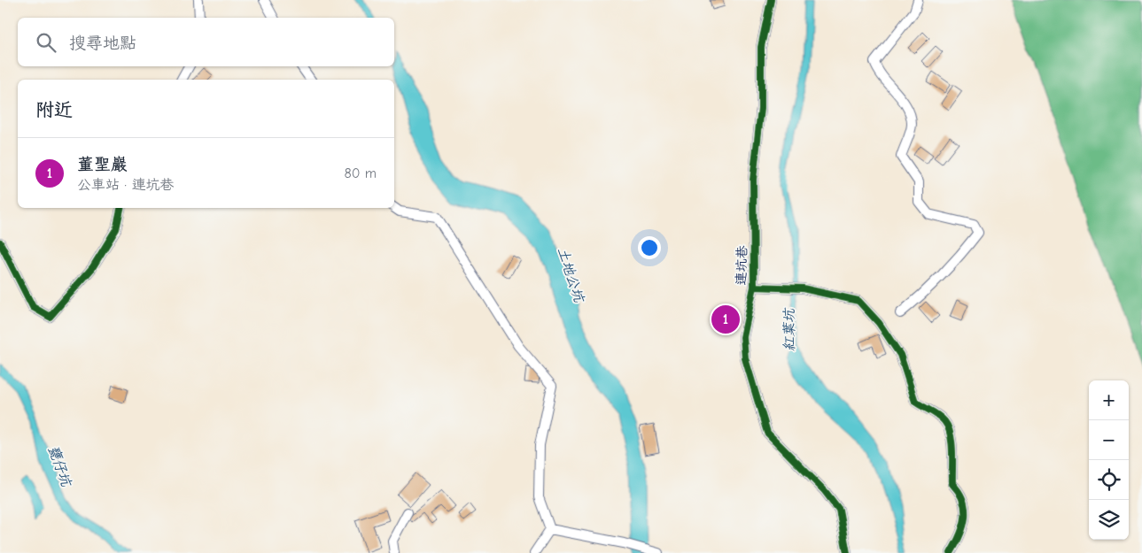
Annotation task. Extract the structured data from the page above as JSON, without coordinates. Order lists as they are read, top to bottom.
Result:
{
  "streets": {
    "street": ["連坑巷"]
  },
  "water": ["土地公坑", "紅葉坑", "甕仔坑"],
  "page": {
    "search": "搜尋地點",
    "heading": "附近",
    "list": [
      {
        "mark": "1",
        "name": "董聖巖",
        "note": "公車站 · 連坑巷",
        "value": "80 m"
      }
    ],
    "pins": "1",
    "map_buttons": ["+", "−"]
  }
}
